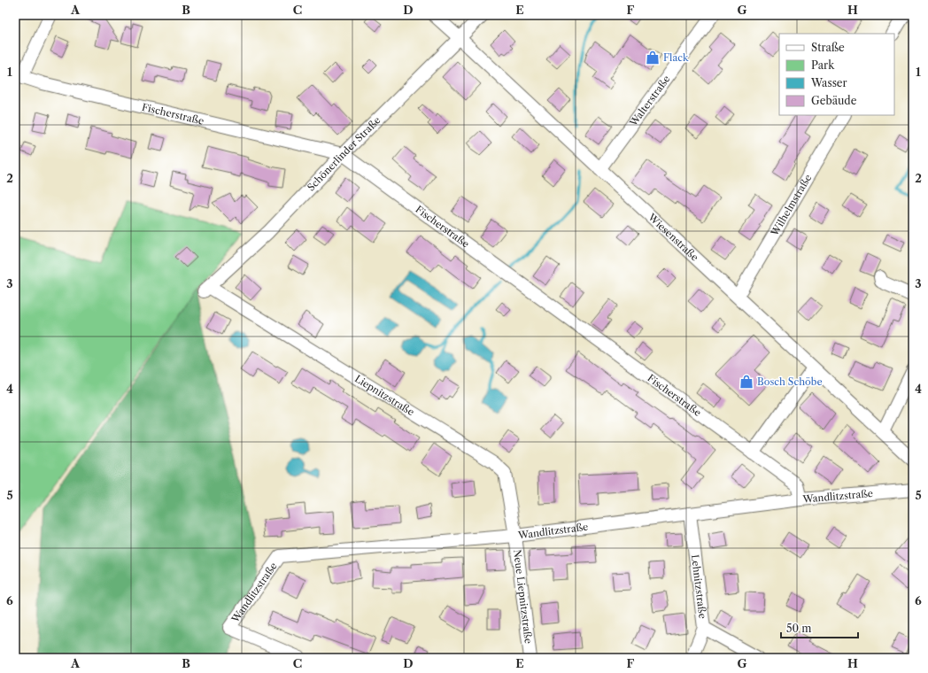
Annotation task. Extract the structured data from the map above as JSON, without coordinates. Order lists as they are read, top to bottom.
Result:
{
  "streets": {
    "street": [
      "Walterstraße",
      "Fischerstraße",
      "Schönerlinder Straße",
      "Wilhelmstraße",
      "Wiesenstraße",
      "Liepnitzstraße",
      "Wandlitzstraße",
      "Lehnitzstraße",
      "Neue Liepnitzstraße"
    ]
  },
  "crossings": [
    ["Walterstraße", "Wiesenstraße"],
    ["Fischerstraße", "Schönerlinder Straße"],
    ["Fischerstraße", "Wandlitzstraße"],
    ["Schönerlinder Straße", "Wiesenstraße"],
    ["Schönerlinder Straße", "Liepnitzstraße"],
    ["Wilhelmstraße", "Wiesenstraße"],
    ["Liepnitzstraße", "Wandlitzstraße"],
    ["Liepnitzstraße", "Neue Liepnitzstraße"],
    ["Wandlitzstraße", "Lehnitzstraße"],
    ["Wandlitzstraße", "Neue Liepnitzstraße"]
  ],
  "places": {
    "shop": ["Flack", "Bosch Schöbe"]
  },
  "legend": [
    "Straße",
    "Park",
    "Wasser",
    "Gebäude"
  ],
  "scale_bar": "50 m",
  "grid": {
    "columns": [
      "A",
      "B",
      "C",
      "D",
      "E",
      "F",
      "G",
      "H"
    ],
    "rows": [
      "1",
      "2",
      "3",
      "4",
      "5",
      "6"
    ]
  }
}
